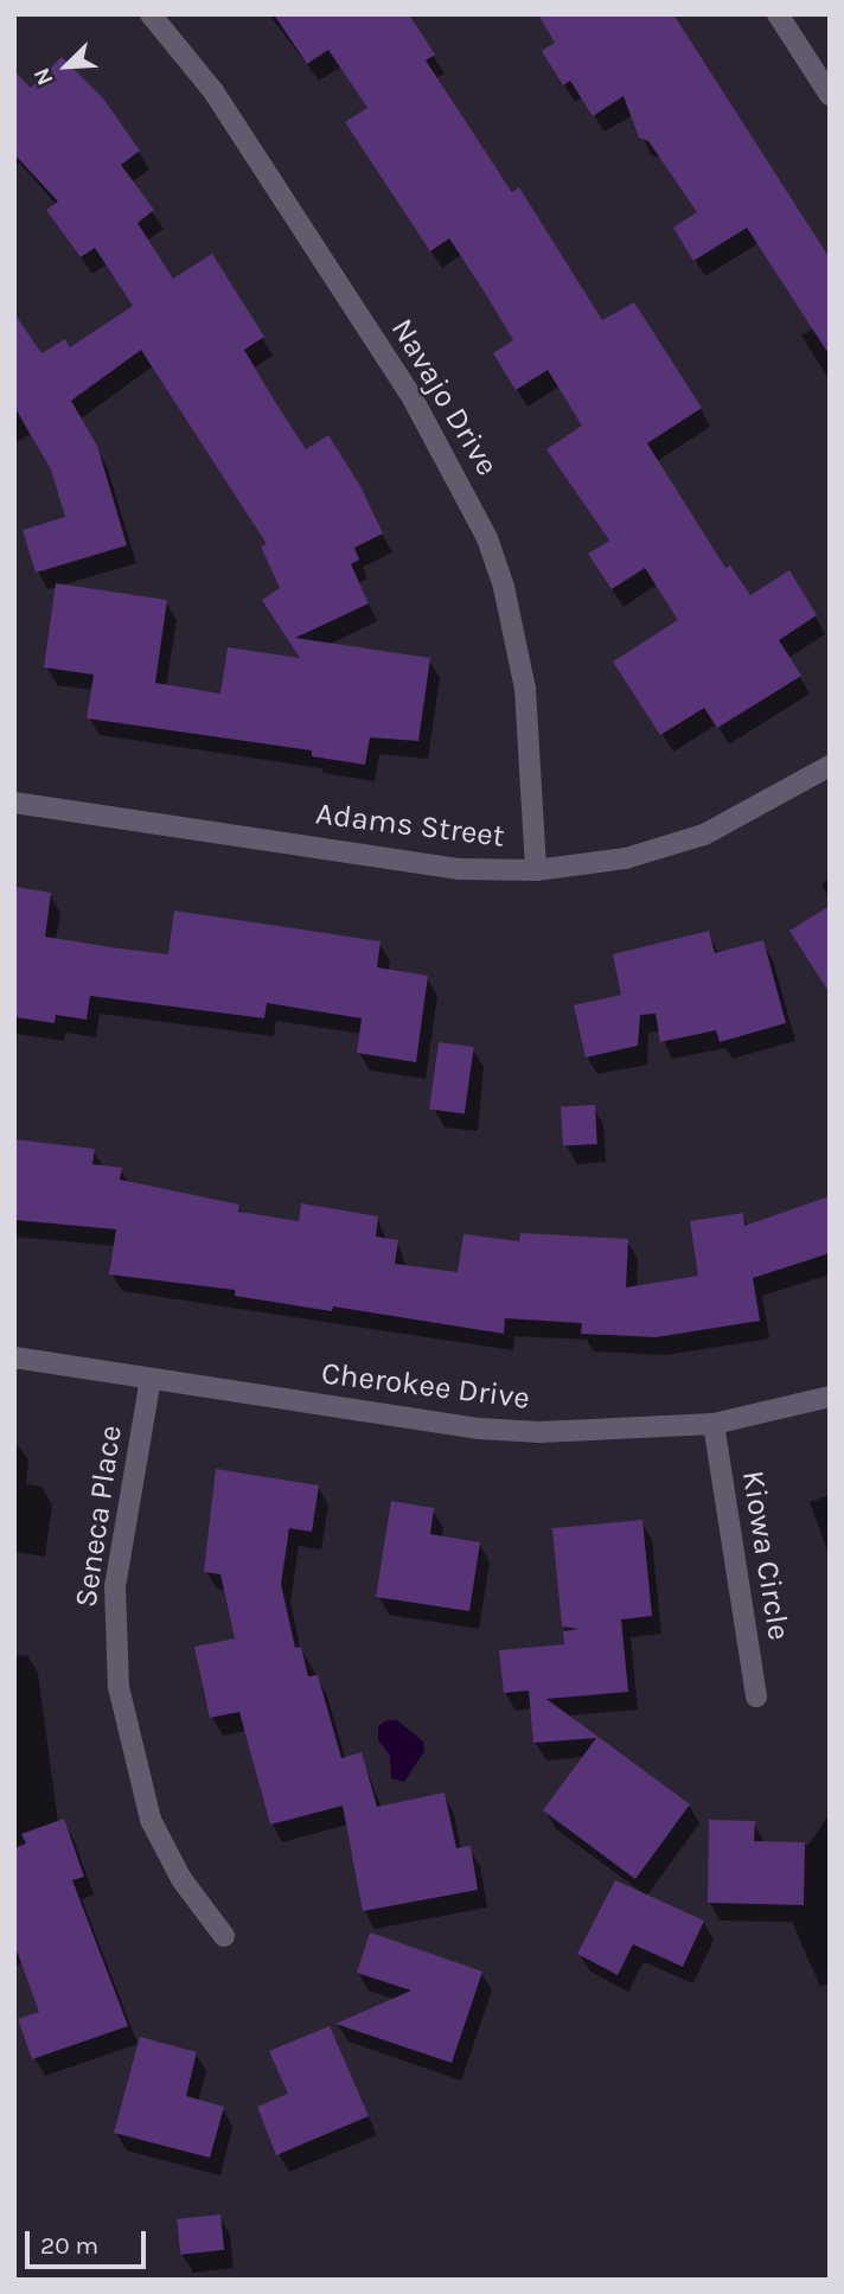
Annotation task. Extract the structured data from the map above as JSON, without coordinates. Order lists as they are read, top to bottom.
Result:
{
  "streets": {
    "street": [
      "Navajo Drive",
      "Adams Street",
      "Cherokee Drive",
      "Seneca Place",
      "Kiowa Circle"
    ]
  },
  "crossings": [
    ["Navajo Drive", "Adams Street"],
    ["Cherokee Drive", "Seneca Place"],
    ["Cherokee Drive", "Kiowa Circle"]
  ],
  "scale_bar": "20 m",
  "north": "bottom left"
}
